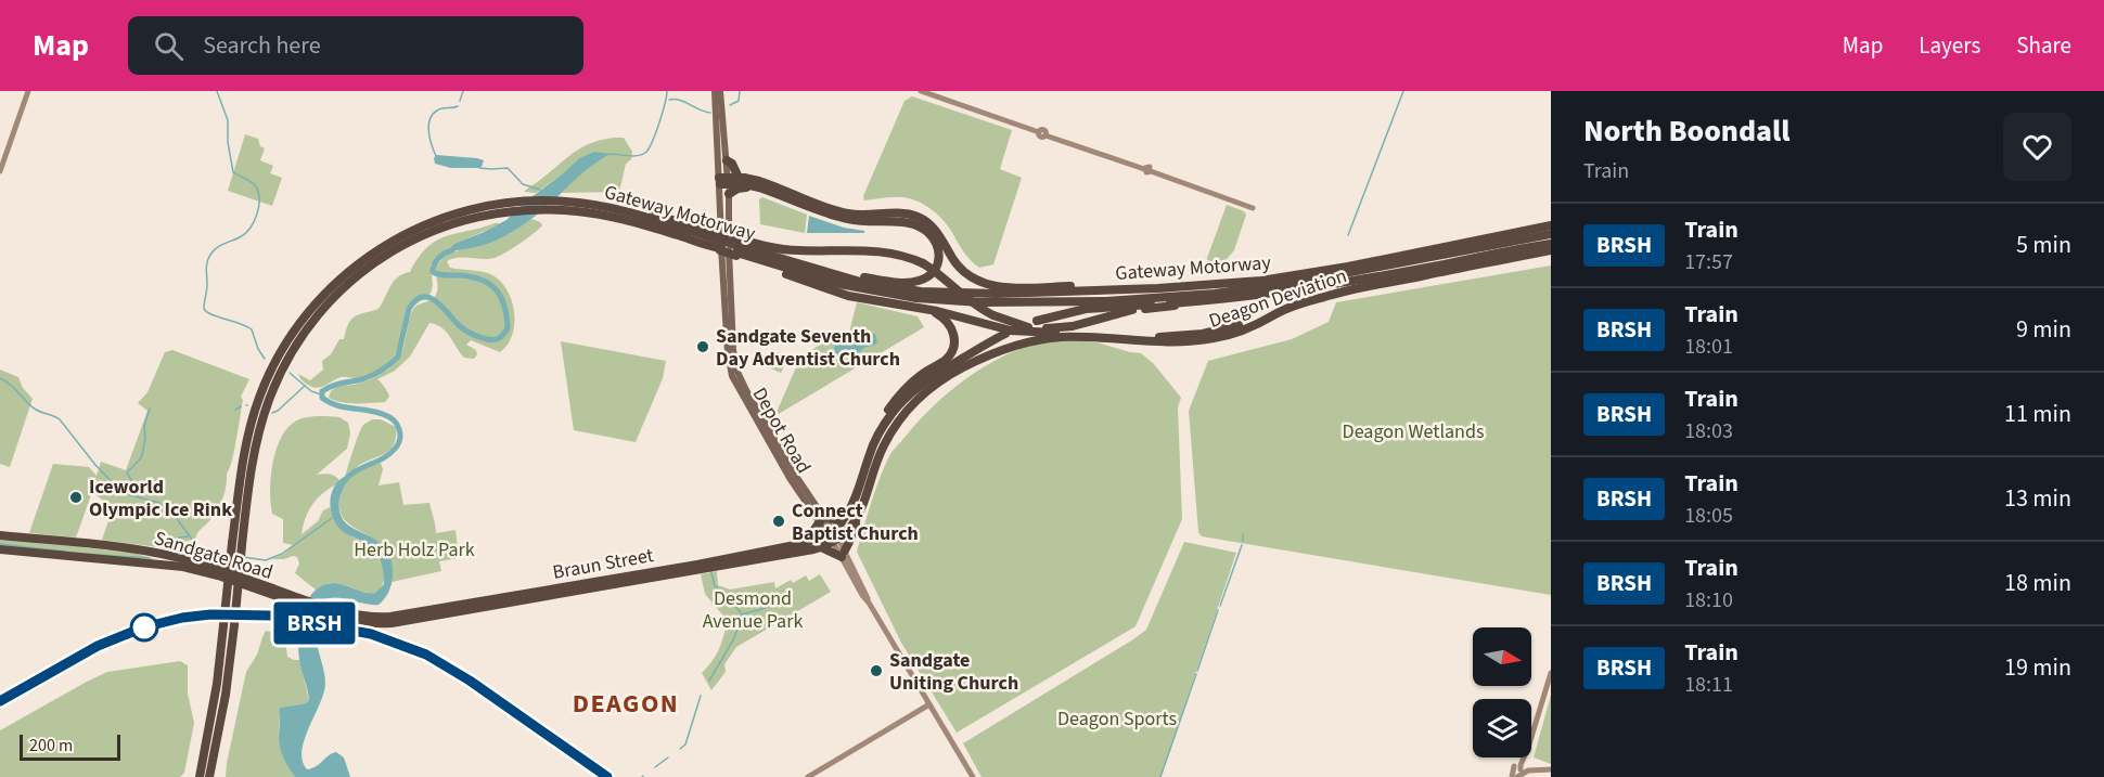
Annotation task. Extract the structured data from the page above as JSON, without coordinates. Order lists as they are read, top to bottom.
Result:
{
  "streets": {
    "highway": [
      "Gateway Motorway",
      "Deagon Deviation",
      "Sandgate Road",
      "Braun Street"
    ],
    "main road": ["Depot Road"]
  },
  "crossings": [
    ["Deagon Deviation", "Depot Road"],
    ["Deagon Deviation", "Braun Street"],
    ["Depot Road", "Braun Street"],
    ["Sandgate Road", "Braun Street"]
  ],
  "districts": ["DEAGON"],
  "parks": [
    "Deagon Wetlands",
    "Herb Holz Park",
    "Desmond Avenue Park",
    "Deagon Sports"
  ],
  "places": [
    "Sandgate Seventh Day Adventist Church",
    "Iceworld Olympic Ice Rink",
    "Connect Baptist Church",
    "Sandgate Uniting Church"
  ],
  "scale_bar": "200 m",
  "north": "right",
  "page": {
    "header": "Map",
    "search": "Search here",
    "nav": ["Map", "Layers", "Share"],
    "on_map": "BRSH",
    "heading": ["North Boondall", "Train"],
    "list": [
      {
        "mark": "BRSH",
        "name": "Train",
        "note": "17:57",
        "value": "5 min"
      },
      {
        "mark": "BRSH",
        "name": "Train",
        "note": "18:01",
        "value": "9 min"
      },
      {
        "mark": "BRSH",
        "name": "Train",
        "note": "18:03",
        "value": "11 min"
      },
      {
        "mark": "BRSH",
        "name": "Train",
        "note": "18:05",
        "value": "13 min"
      },
      {
        "mark": "BRSH",
        "name": "Train",
        "note": "18:10",
        "value": "18 min"
      },
      {
        "mark": "BRSH",
        "name": "Train",
        "note": "18:11",
        "value": "19 min"
      }
    ],
    "scale": "200 m"
  }
}
